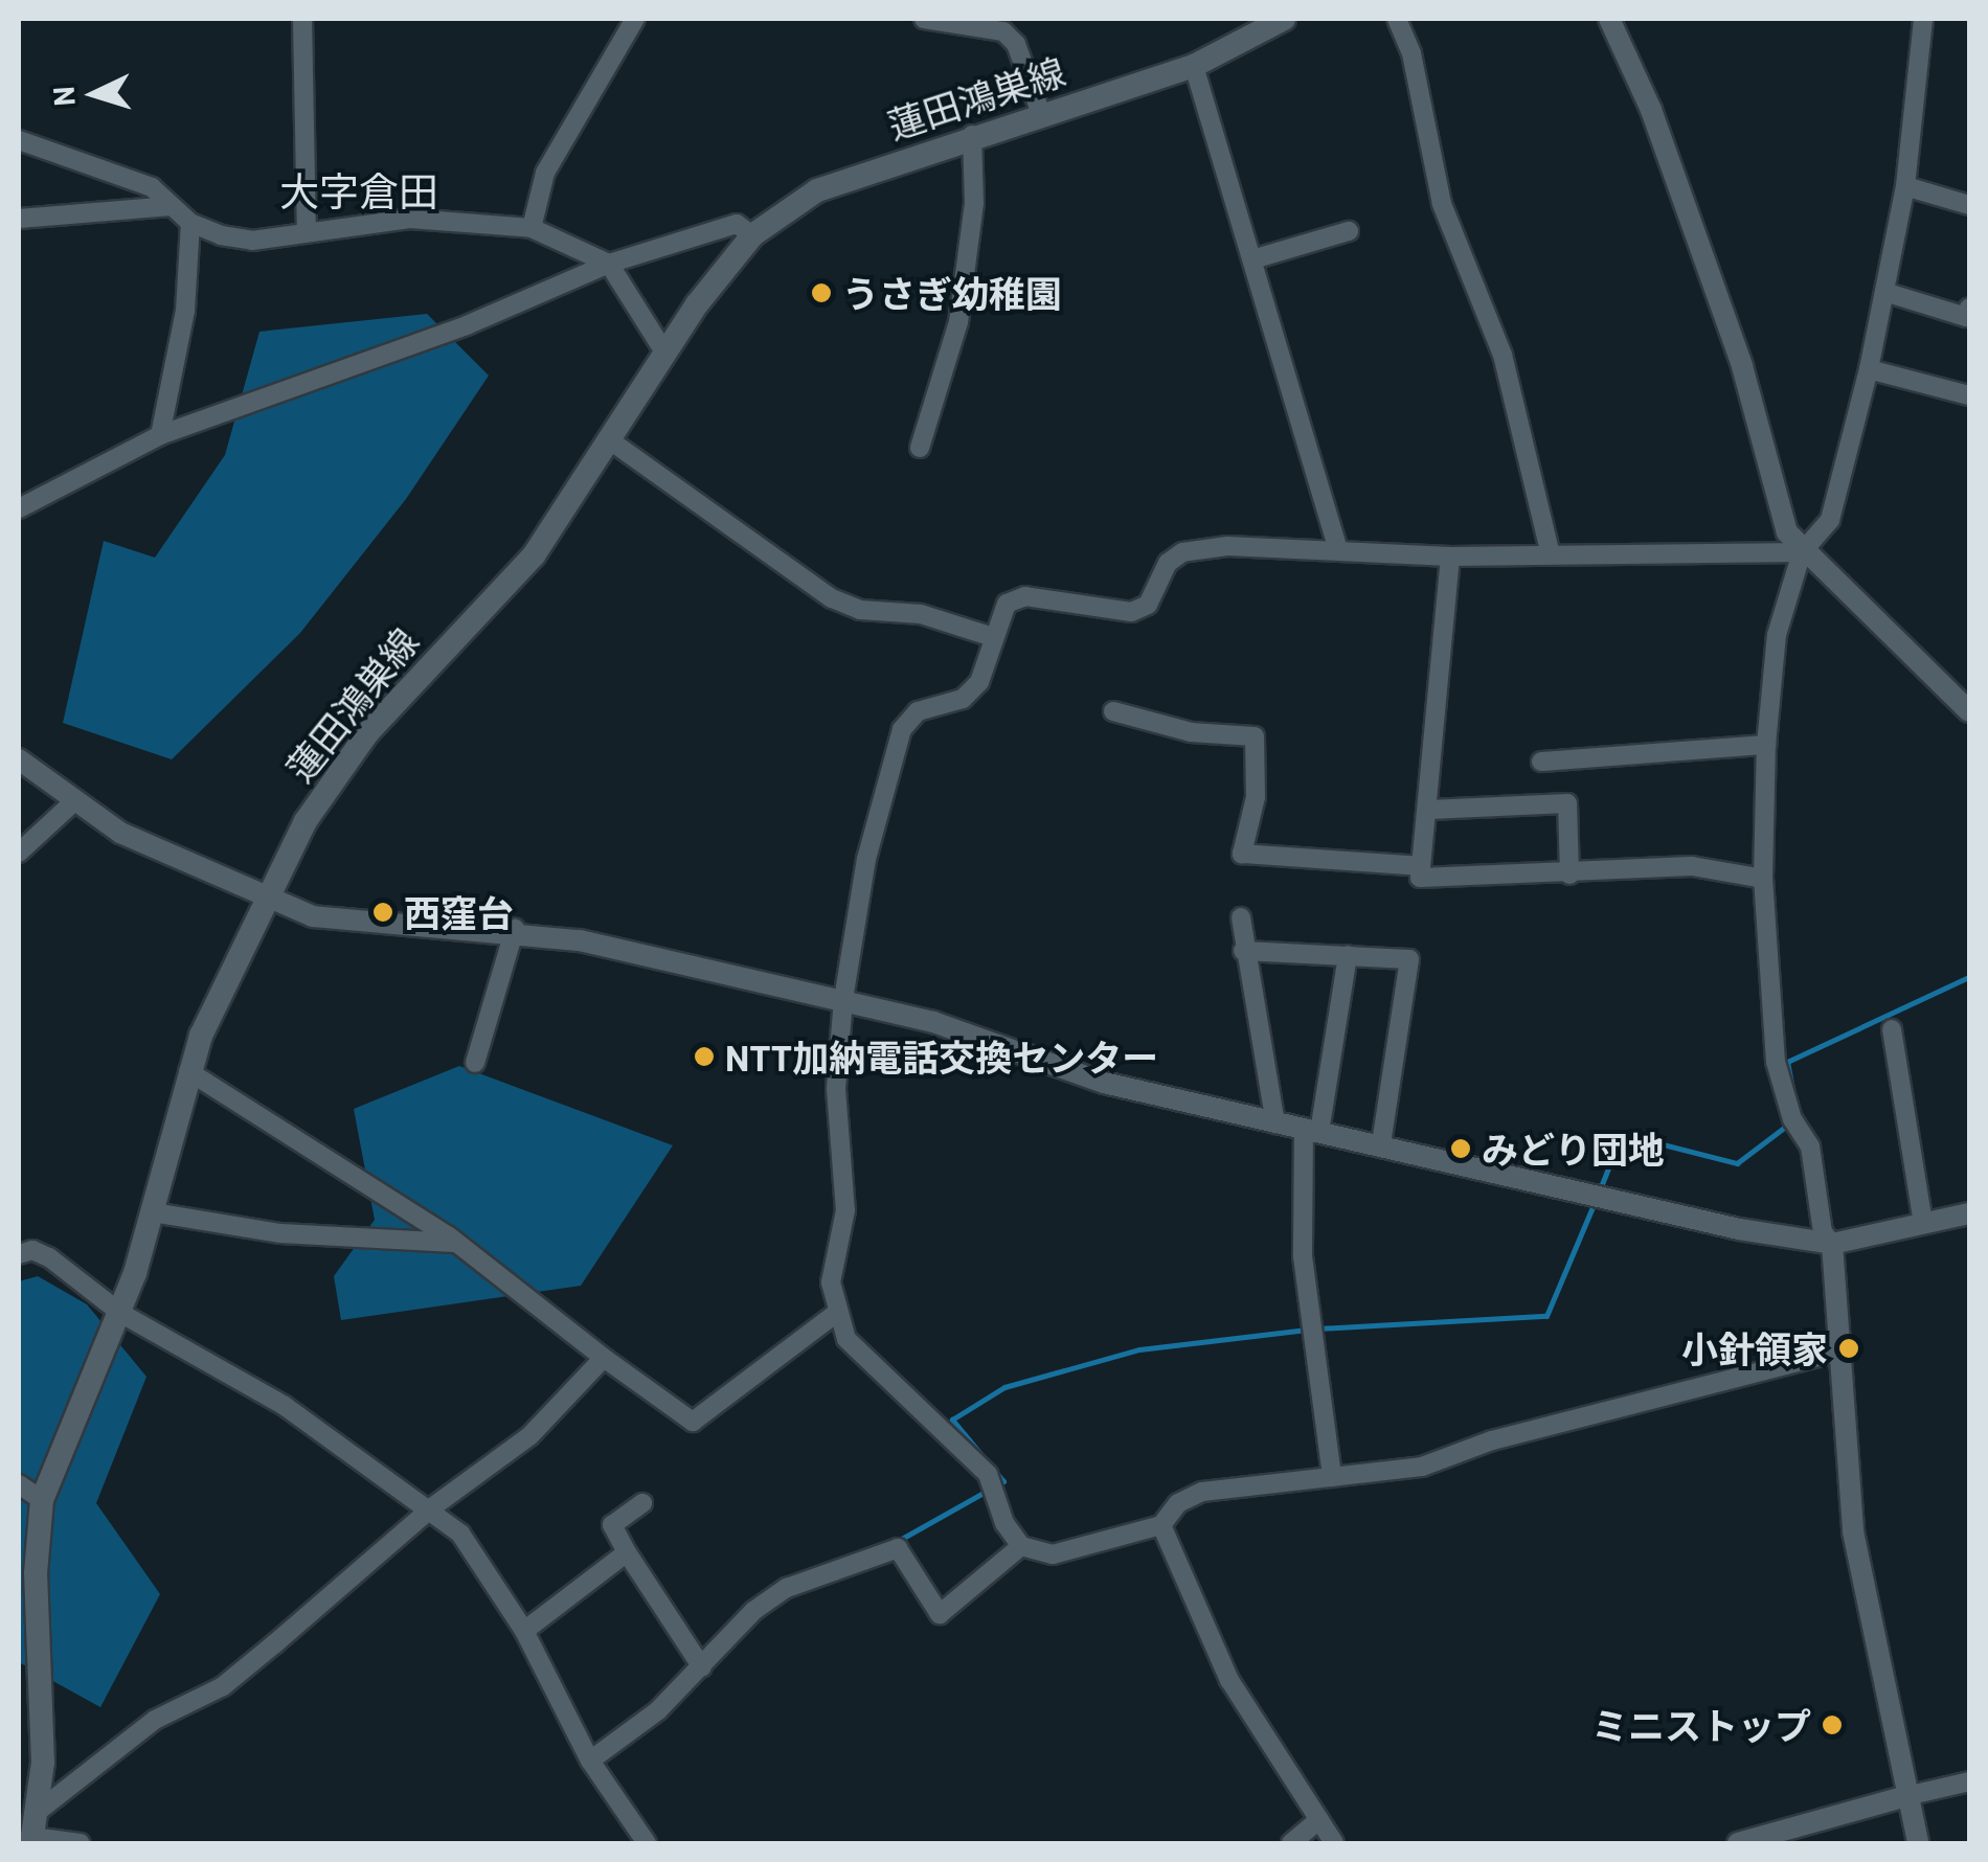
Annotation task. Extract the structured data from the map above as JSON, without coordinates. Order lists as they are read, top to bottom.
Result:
{
  "streets": {
    "main road": ["蓮田鴻巣線"]
  },
  "districts": ["大字倉田"],
  "places": [
    "うさぎ幼稚園",
    "西窪台",
    "NTT加納電話交換センター",
    "みどり団地",
    "小針領家",
    "ミニストップ"
  ],
  "north": "left"
}
